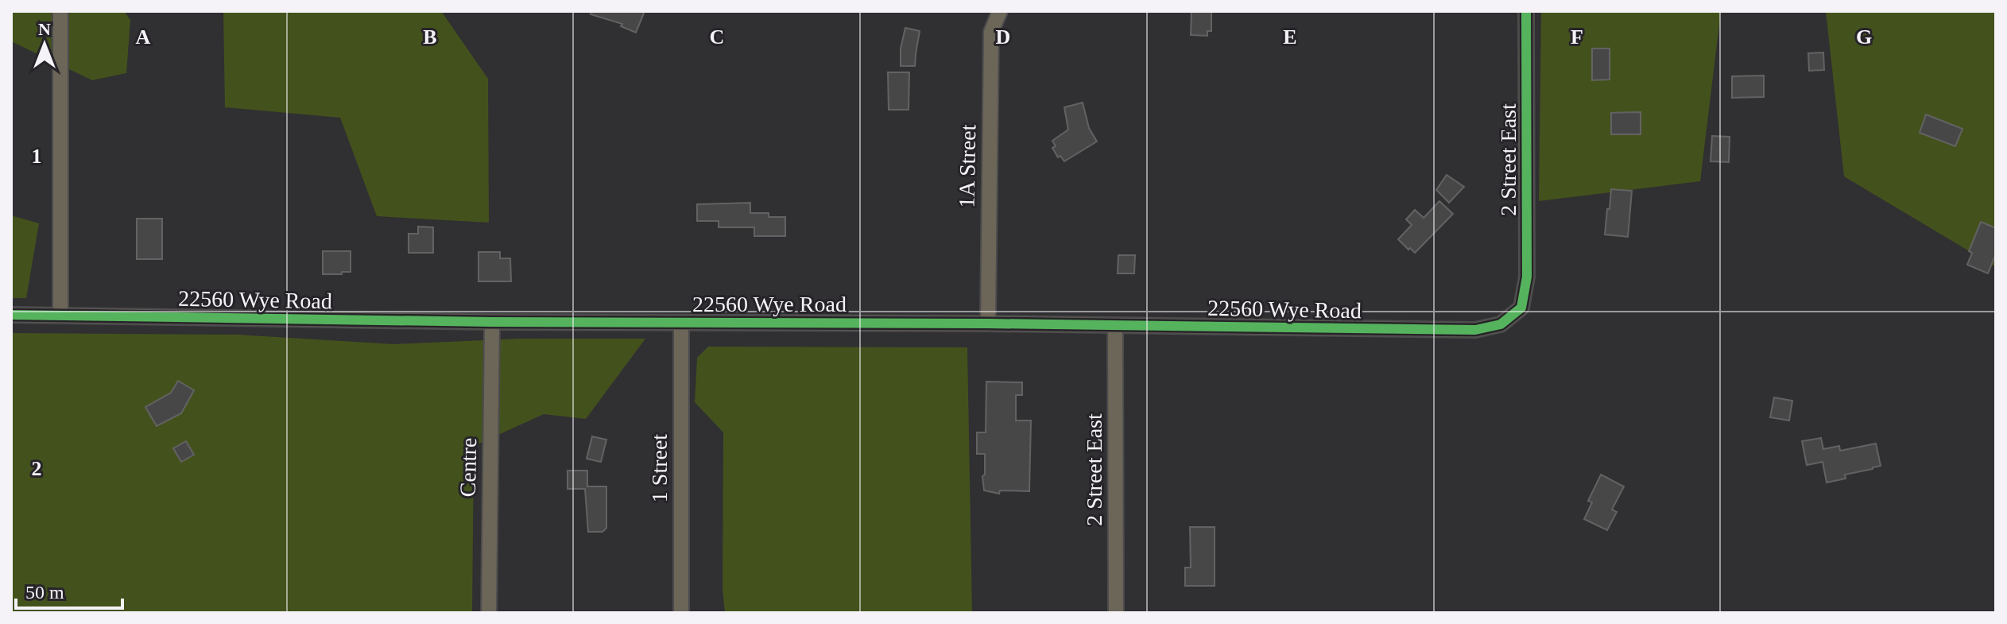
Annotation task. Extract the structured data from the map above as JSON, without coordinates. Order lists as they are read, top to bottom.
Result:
{
  "streets": {
    "street": [
      "2 Street East",
      "1A Street",
      "22560 Wye Road",
      "Centre",
      "1 Street"
    ]
  },
  "crossings": [
    ["2 Street East", "22560 Wye Road"],
    ["1A Street", "22560 Wye Road"],
    ["22560 Wye Road", "Centre"],
    ["22560 Wye Road", "1 Street"]
  ],
  "scale_bar": "50 m",
  "north": "top",
  "grid": {
    "columns": [
      "A",
      "B",
      "C",
      "D",
      "E",
      "F",
      "G"
    ],
    "rows": ["1", "2"]
  }
}
